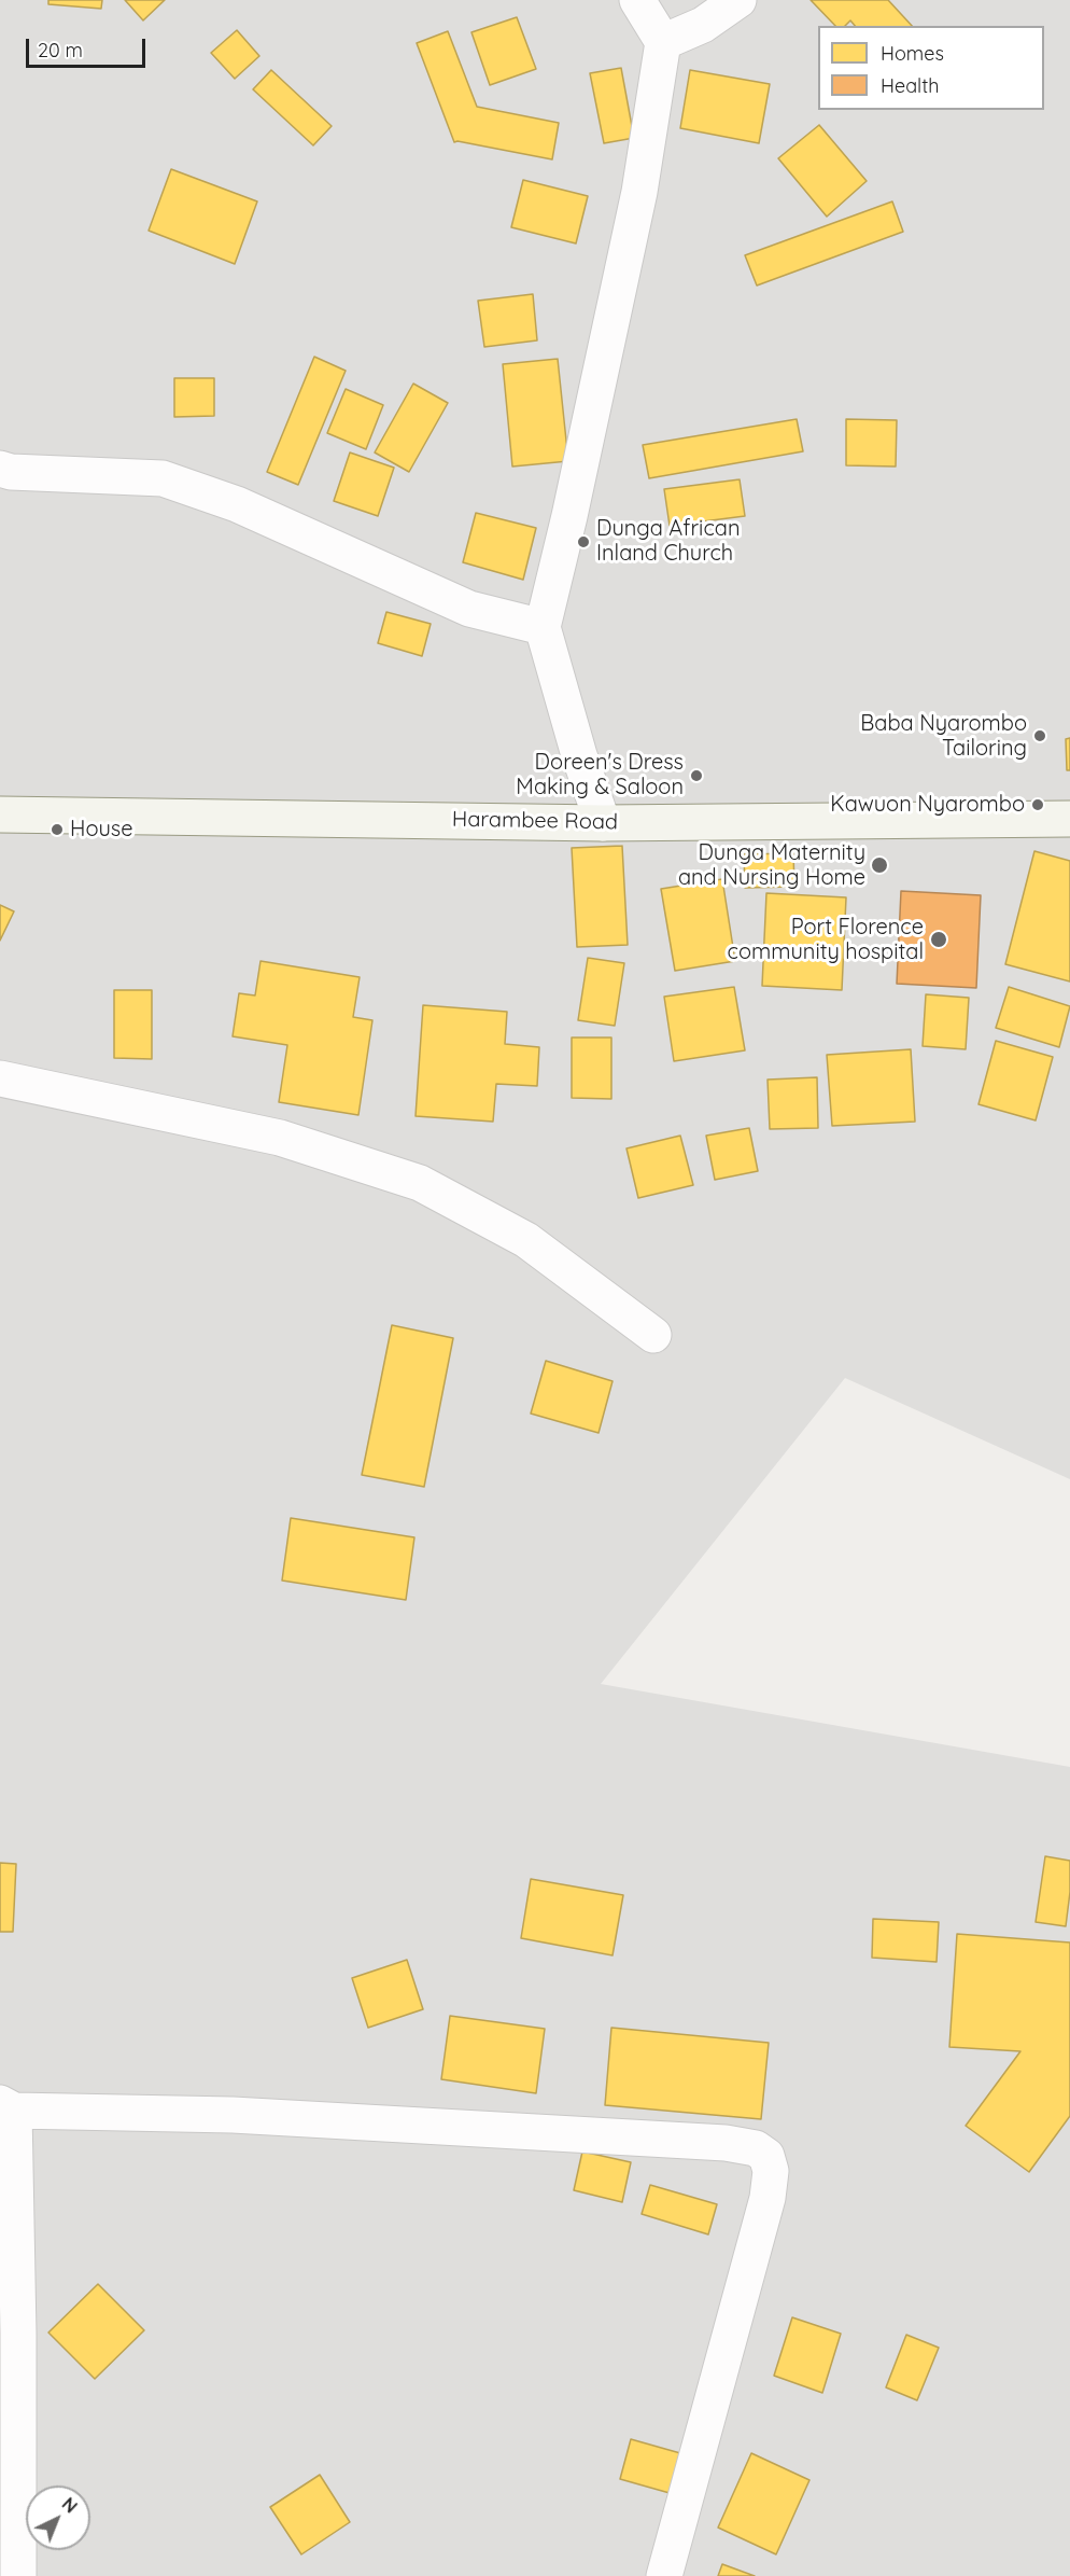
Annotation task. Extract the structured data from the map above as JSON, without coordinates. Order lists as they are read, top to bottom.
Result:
{
  "streets": {
    "main road": ["Harambee Road"]
  },
  "places": [
    "Dunga African Inland Church",
    "Baba Nyarombo Tailoring",
    "Doreen's Dress Making & Saloon",
    "Kawuon Nyarombo",
    "House",
    "Dunga Maternity and Nursing Home",
    "Port Florence community hospital"
  ],
  "legend": ["Homes", "Health"],
  "scale_bar": "20 m",
  "north": "top right"
}
